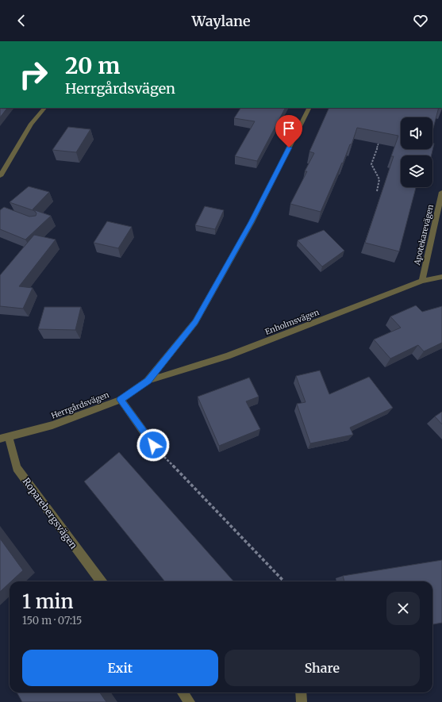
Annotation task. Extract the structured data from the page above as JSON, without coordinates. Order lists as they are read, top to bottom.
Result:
{
  "streets": {
    "street": [
      "Apotekarevägen",
      "Enholmsvägen",
      "Herrgårdsvägen",
      "Roparebergsvägen"
    ]
  },
  "crossings": [
    ["Apotekarevägen", "Enholmsvägen"],
    ["Enholmsvägen", "Herrgårdsvägen"],
    ["Herrgårdsvägen", "Roparebergsvägen"]
  ],
  "page": {
    "header": "Waylane",
    "turn": ["20 m", "Herrgårdsvägen"],
    "heading": ["1 min", "150 m · 07:15"],
    "buttons": ["Exit", "Share"]
  }
}
